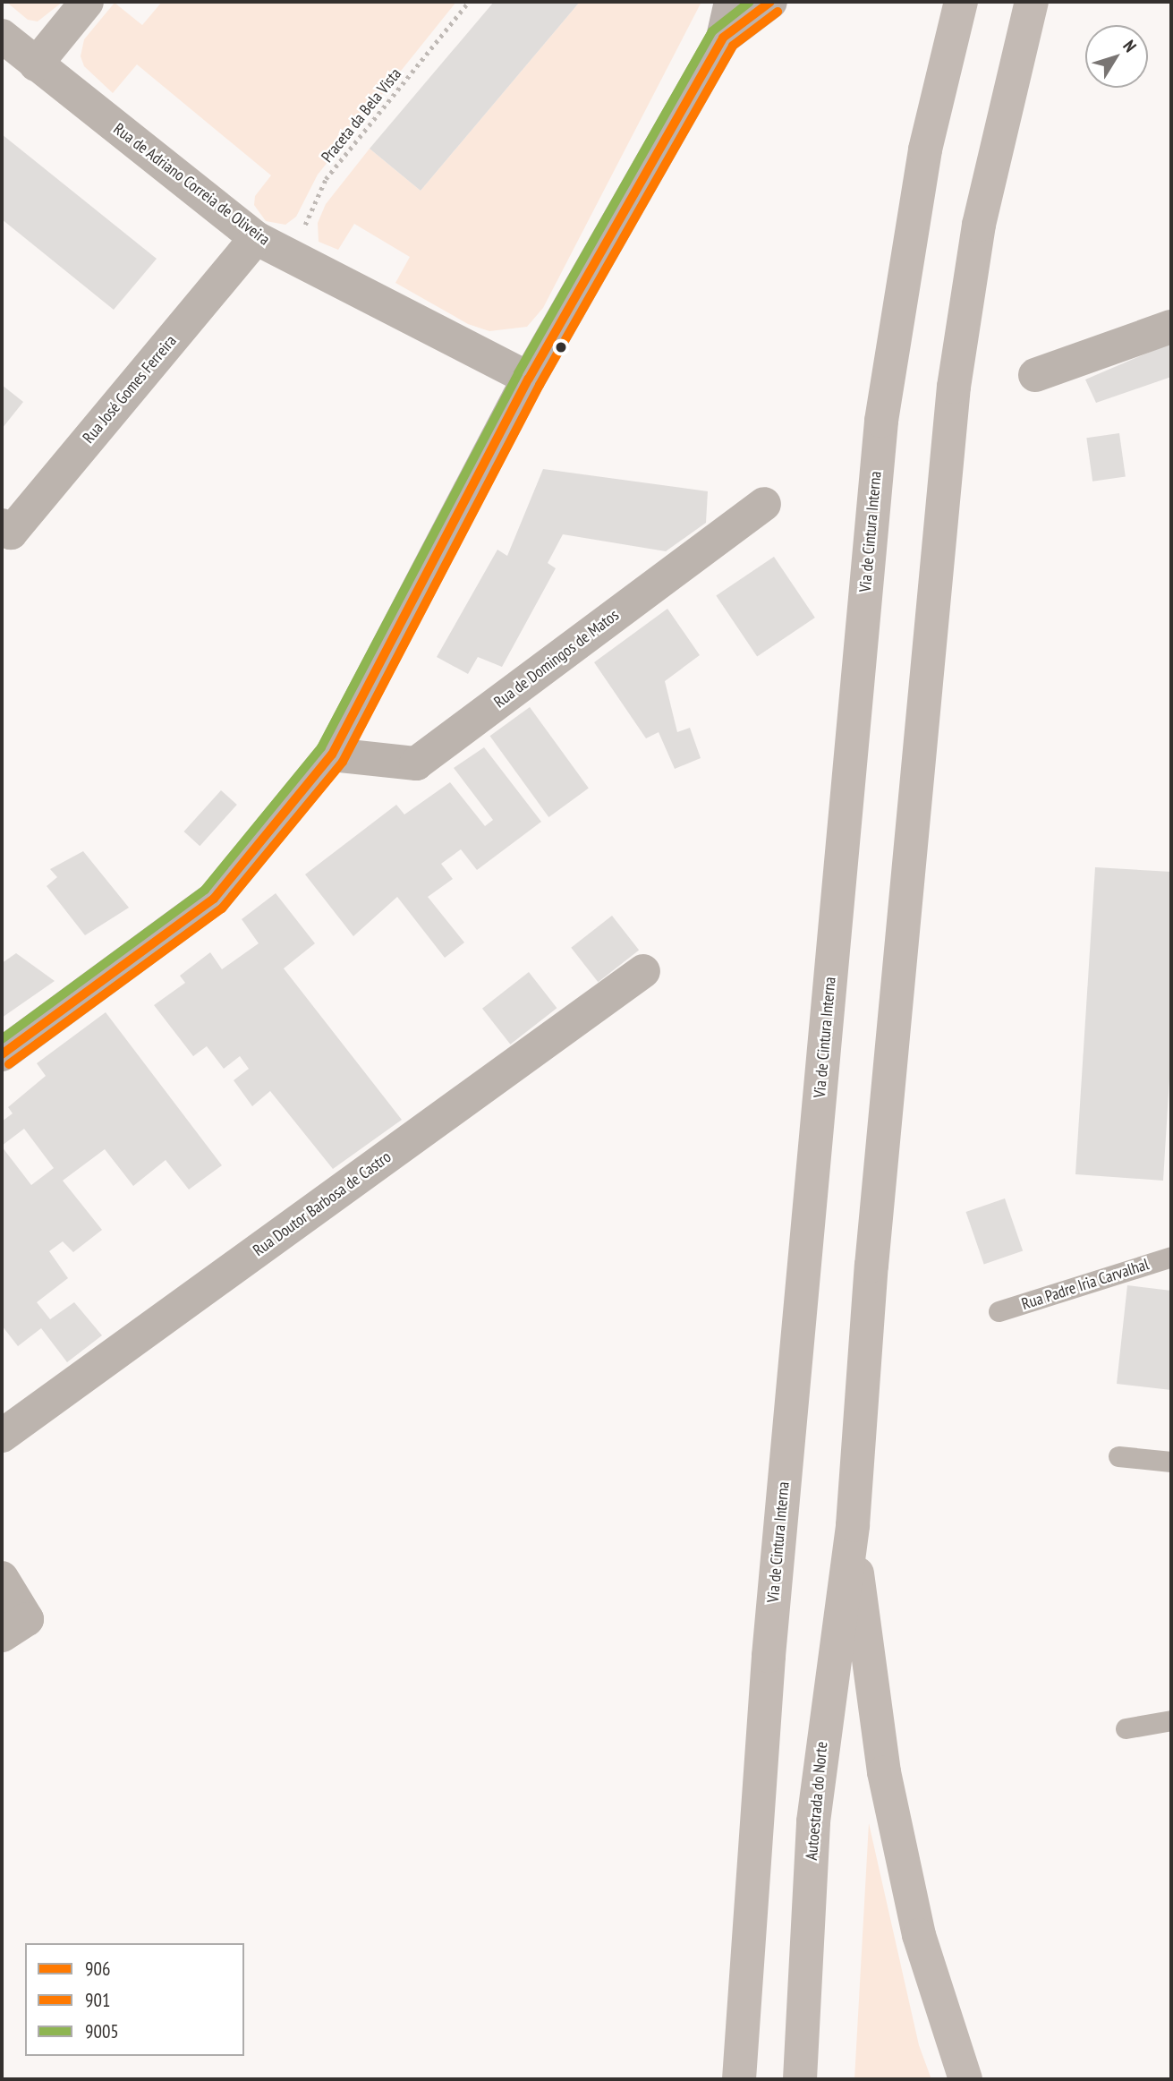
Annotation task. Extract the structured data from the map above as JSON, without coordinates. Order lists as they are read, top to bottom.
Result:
{
  "streets": {
    "highway": ["Via de Cintura Interna", "Autoestrada do Norte"],
    "street": [
      "Rua de Adriano Correia de Oliveira",
      "Rua José Gomes Ferreira",
      "Rua de Domingos de Matos",
      "Rua Doutor Barbosa de Castro"
    ],
    "lane": ["Rua Padre Iria Carvalhal"],
    "path": ["Praceta da Bela Vista"]
  },
  "crossings": [
    ["Praceta da Bela Vista", "Rua de Adriano Correia de Oliveira"],
    ["Rua de Adriano Correia de Oliveira", "Rua José Gomes Ferreira"]
  ],
  "lines": ["transit line 906", "transit line 9005", "transit line 901"],
  "legend": ["906", "901", "9005"],
  "north": "top right"
}
